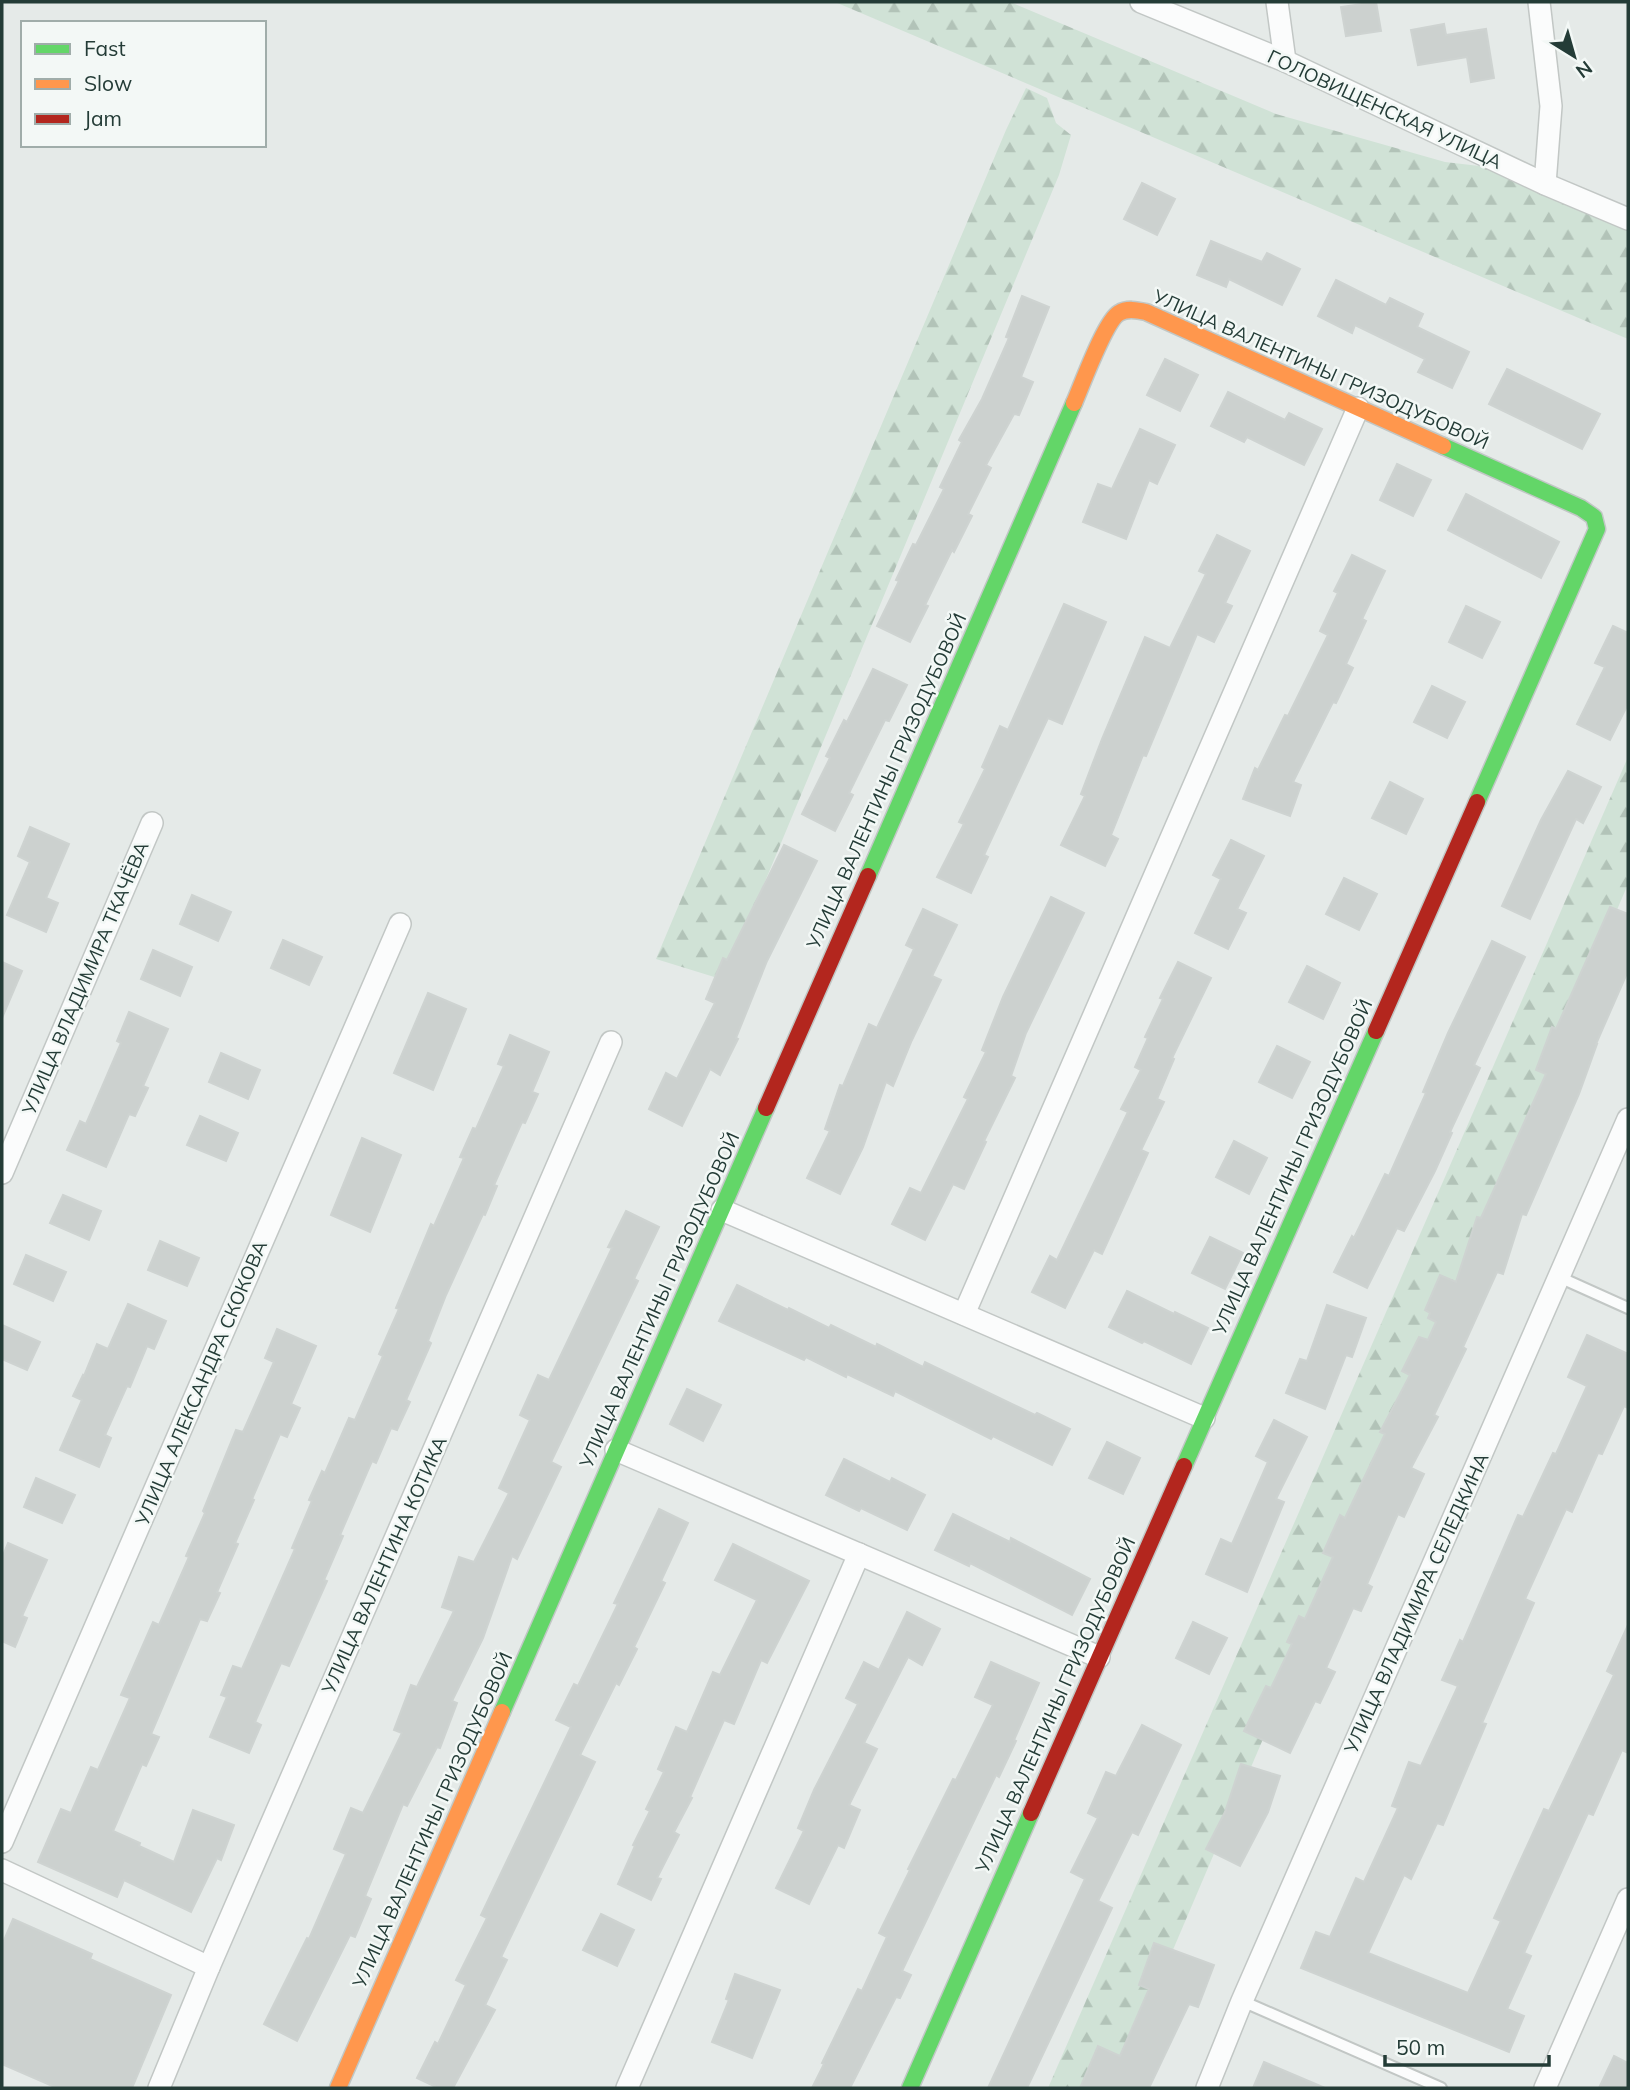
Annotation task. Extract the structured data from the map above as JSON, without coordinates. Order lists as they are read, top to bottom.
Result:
{
  "streets": {
    "street": [
      "ГОЛОВИЩЕНСКАЯ УЛИЦА",
      "УЛИЦА ВАЛЕНТИНЫ ГРИЗОДУБОВОЙ",
      "УЛИЦА ВЛАДИМИРА ТКАЧЁВА",
      "УЛИЦА АЛЕКСАНДРА СКОКОВА",
      "УЛИЦА ВАЛЕНТИНА КОТИКА",
      "УЛИЦА ВЛАДИМИРА СЕЛЕДКИНА"
    ]
  },
  "legend": ["Fast", "Slow", "Jam"],
  "scale_bar": "50 m",
  "north": "bottom right"
}
